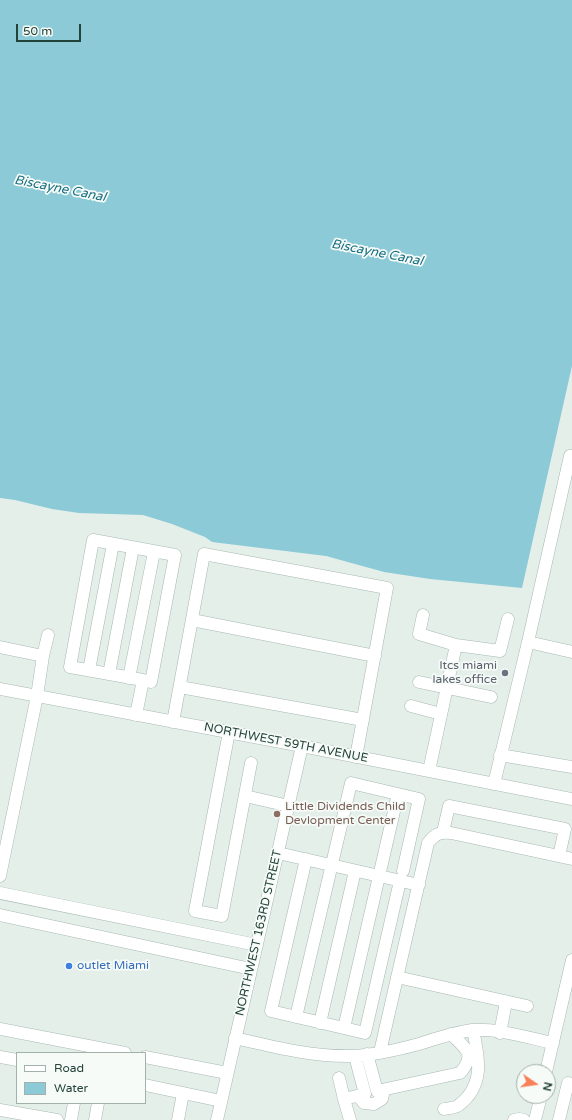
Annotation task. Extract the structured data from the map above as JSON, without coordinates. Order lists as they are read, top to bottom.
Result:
{
  "streets": {
    "street": ["NORTHWEST 59TH AVENUE", "NORTHWEST 163RD STREET"]
  },
  "crossings": [
    ["NORTHWEST 59TH AVENUE", "NORTHWEST 163RD STREET"]
  ],
  "water": ["Biscayne Canal"],
  "places": ["ltcs miami lakes office", "Little Dividends Child Devlopment Center", "outlet Miami"],
  "legend": ["Road", "Water"],
  "scale_bar": "50 m",
  "north": "right"
}
